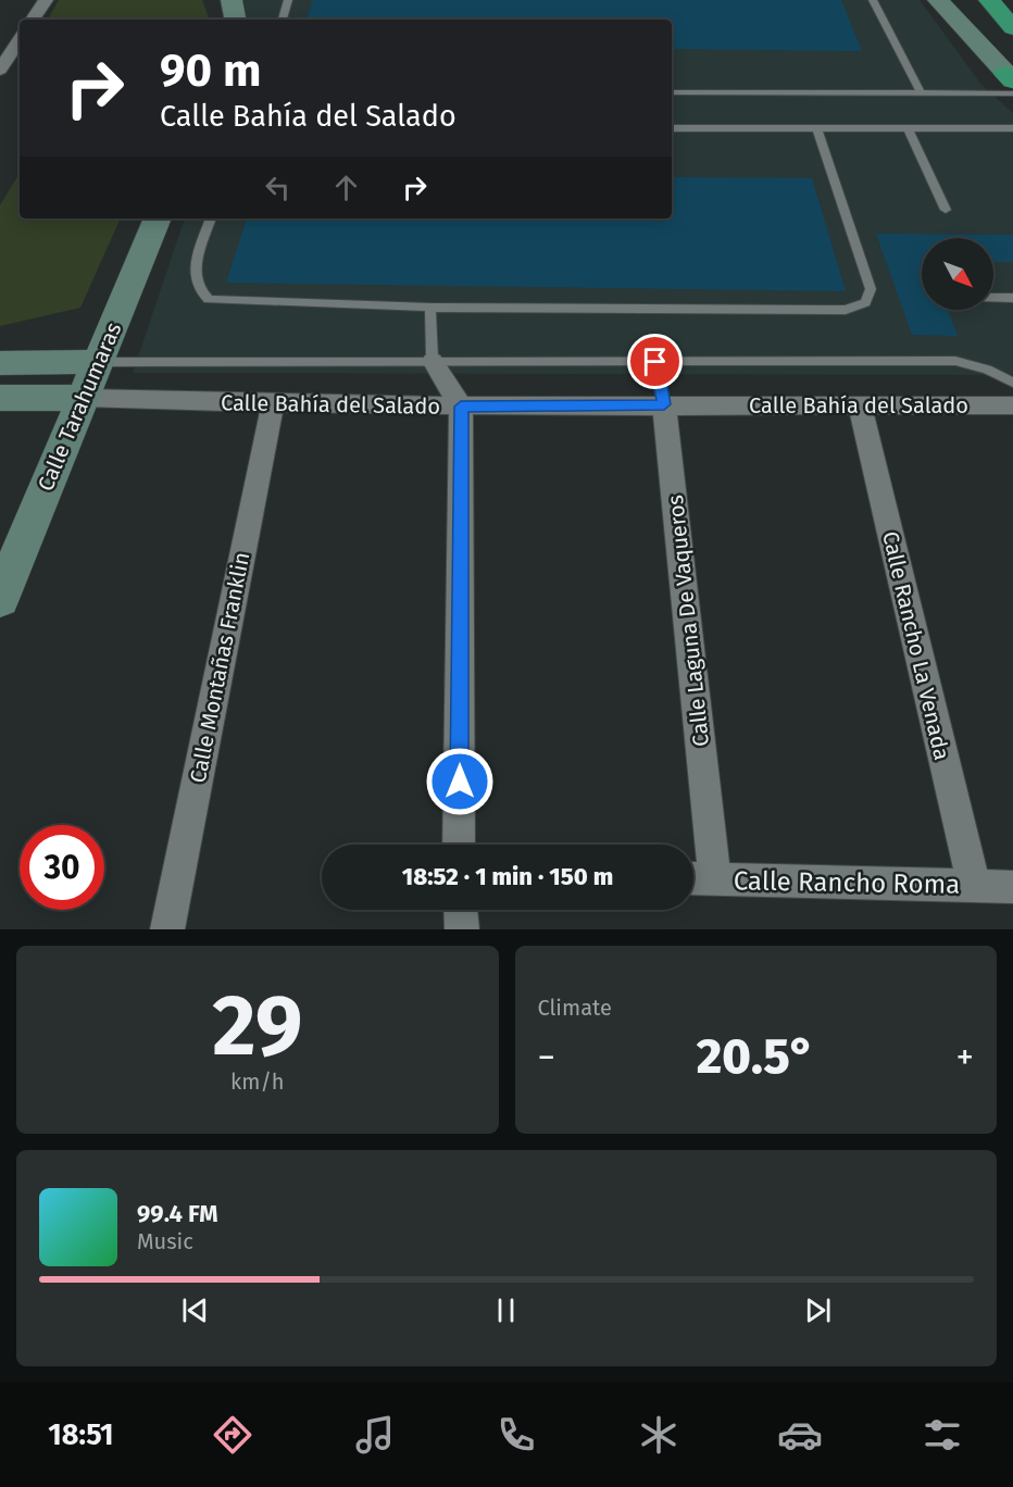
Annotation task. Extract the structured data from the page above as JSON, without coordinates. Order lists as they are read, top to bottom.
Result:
{
  "streets": {
    "street": [
      "Calle Bahía del Salado",
      "Calle Tarahumaras",
      "Calle Laguna De Vaqueros",
      "Calle Rancho La Venada",
      "Calle Montañas Franklin",
      "Calle Rancho Roma"
    ]
  },
  "crossings": [
    ["Calle Bahía del Salado", "Calle Tarahumaras"],
    ["Calle Bahía del Salado", "Calle Laguna De Vaqueros"],
    ["Calle Bahía del Salado", "Calle Rancho La Venada"],
    ["Calle Bahía del Salado", "Calle Montañas Franklin"],
    ["Calle Laguna De Vaqueros", "Calle Rancho Roma"],
    ["Calle Rancho La Venada", "Calle Rancho Roma"]
  ],
  "north": "bottom right",
  "page": {
    "turn": ["90 m", "Calle Bahía del Salado"],
    "limit": "30",
    "trip": "18:52 · 1 min · 150 m",
    "tile": [
      ["29", "km/h"],
      "Climate"
    ],
    "heat": ["−", "20.5°", "+"],
    "song": ["99.4 FM", "Music"],
    "tabs": "18:51"
  }
}
